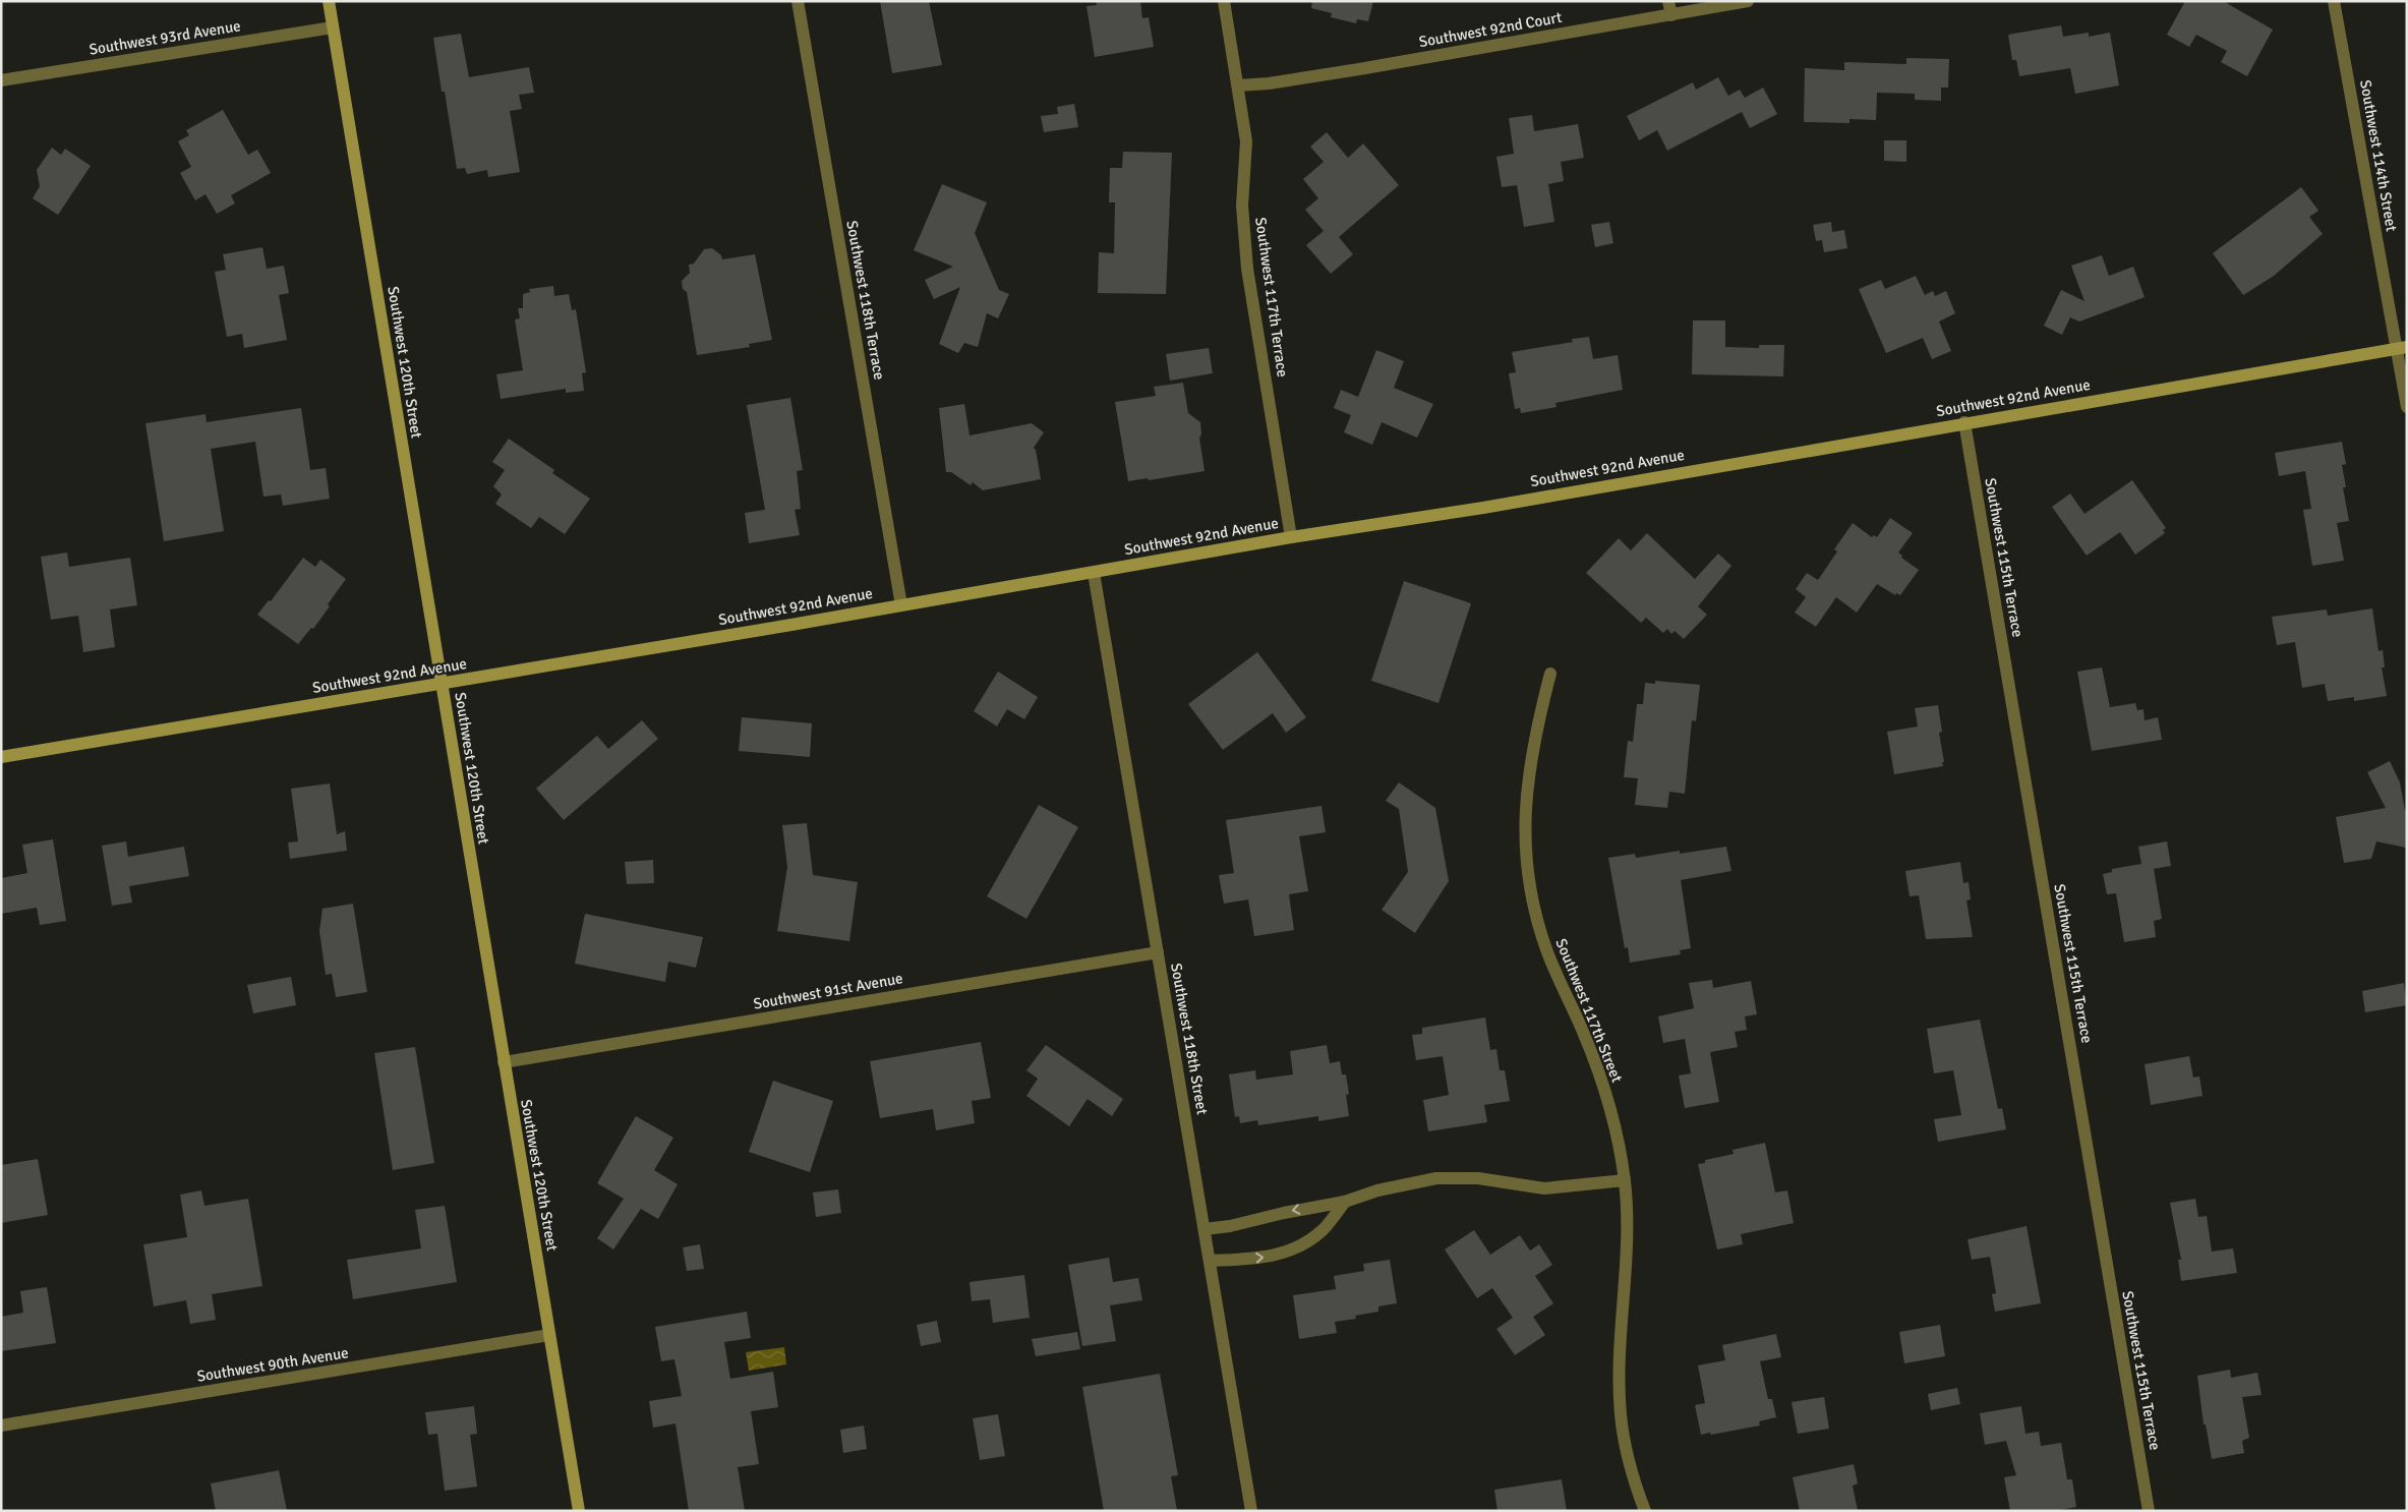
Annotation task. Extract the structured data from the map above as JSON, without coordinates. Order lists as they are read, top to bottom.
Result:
{
  "streets": {
    "street": [
      "Southwest 92nd Court",
      "Southwest 93rd Avenue",
      "Southwest 114th Street",
      "Southwest 117th Terrace",
      "Southwest 118th Terrace",
      "Southwest 120th Street",
      "Southwest 92nd Avenue",
      "Southwest 115th Terrace",
      "Southwest 91st Avenue",
      "Southwest 117th Street",
      "Southwest 118th Street",
      "Southwest 90th Avenue"
    ]
  },
  "crossings": [
    ["Southwest 92nd Court", "Southwest 117th Terrace"],
    ["Southwest 93rd Avenue", "Southwest 120th Street"],
    ["Southwest 114th Street", "Southwest 92nd Avenue"],
    ["Southwest 117th Terrace", "Southwest 92nd Avenue"],
    ["Southwest 118th Terrace", "Southwest 92nd Avenue"],
    ["Southwest 120th Street", "Southwest 92nd Avenue"],
    ["Southwest 120th Street", "Southwest 91st Avenue"],
    ["Southwest 120th Street", "Southwest 90th Avenue"],
    ["Southwest 92nd Avenue", "Southwest 115th Terrace"],
    ["Southwest 92nd Avenue", "Southwest 118th Street"],
    ["Southwest 91st Avenue", "Southwest 118th Street"]
  ]
}
